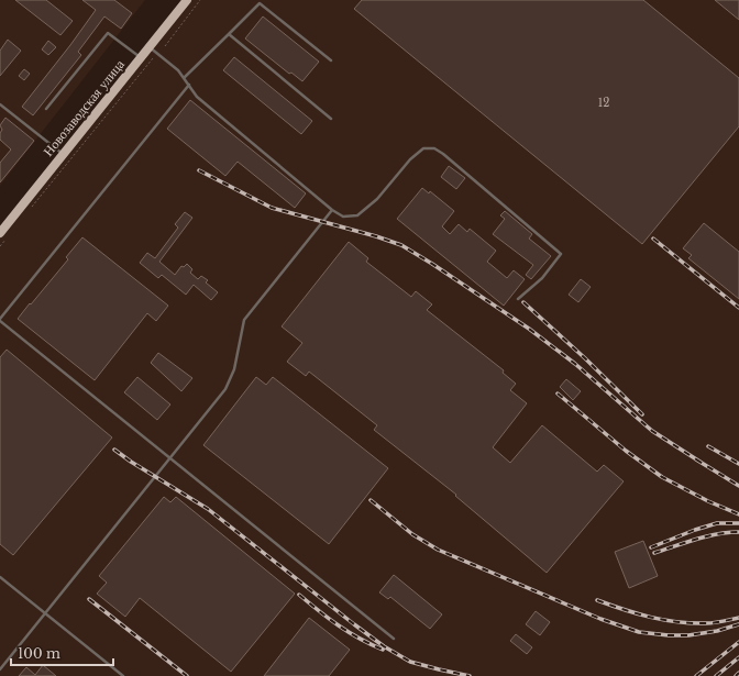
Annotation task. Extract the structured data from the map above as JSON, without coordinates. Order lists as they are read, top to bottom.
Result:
{
  "streets": {
    "main road": ["Новозаводская улица"]
  },
  "house_numbers": ["12"],
  "scale_bar": "100 m"
}
